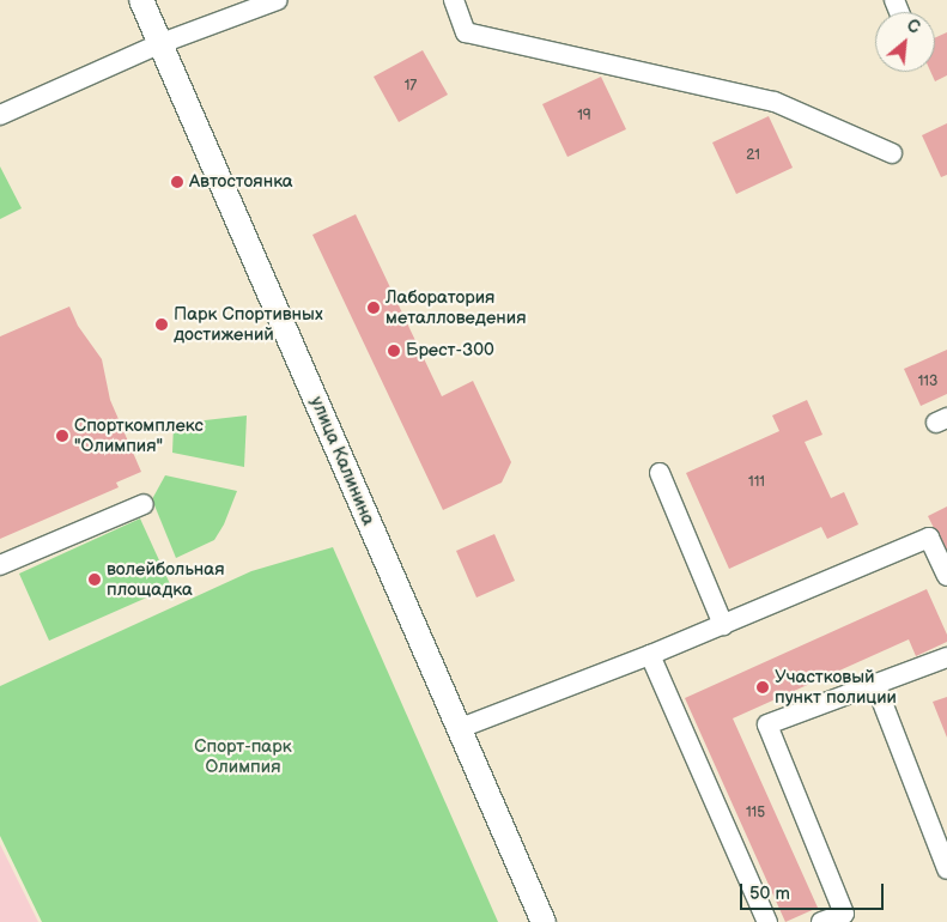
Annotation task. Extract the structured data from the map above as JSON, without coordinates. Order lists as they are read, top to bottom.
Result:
{
  "streets": {
    "main road": ["улица Калинина"]
  },
  "parks": ["Спорт-парк Олимпия"],
  "places": [
    "Автостоянка",
    "Лаборатория металловедения",
    "Парк Спортивных достижений",
    "Брест-300",
    "Спорткомплекс \"Олимпия\"",
    "волейбольная площадка",
    "Участковый пункт полиции"
  ],
  "house_numbers": [
    "17",
    "19",
    "21",
    "113",
    "111",
    "115"
  ],
  "scale_bar": "50 m",
  "north": "top right"
}
